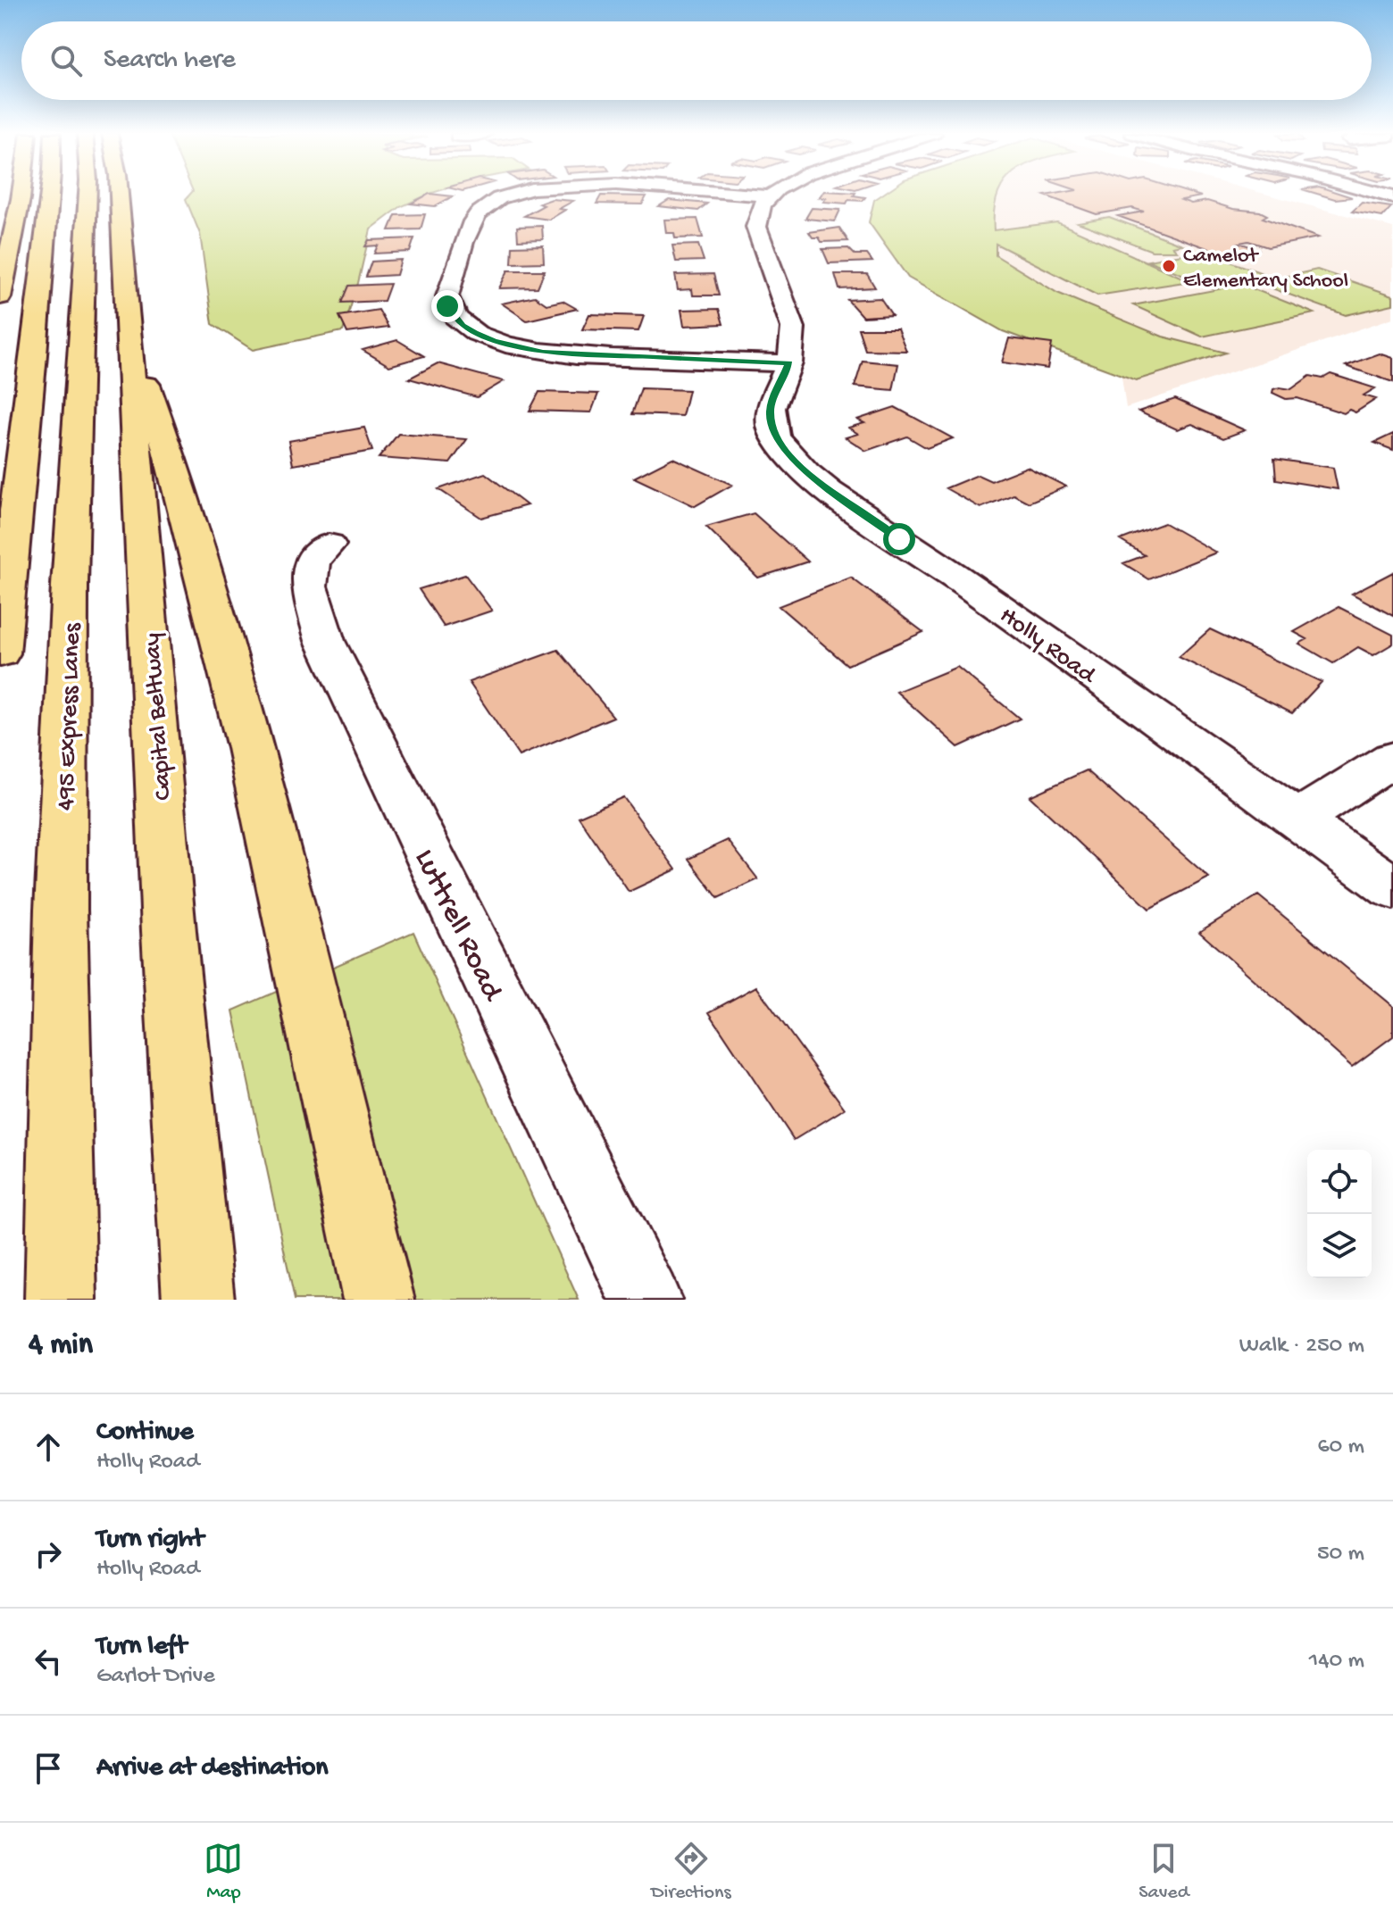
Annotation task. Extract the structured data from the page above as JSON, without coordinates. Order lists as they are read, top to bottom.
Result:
{
  "streets": {
    "highway": ["495 Express Lanes", "Capital Beltway"],
    "street": ["Holly Road", "Luttrell Road"]
  },
  "places": ["Camelot Elementary School"],
  "page": {
    "search": "Search here",
    "heading": ["4 min", "Walk · 250 m"],
    "list": [
      ["Continue", "Holly Road", "60 m"],
      ["Turn right", "Holly Road", "50 m"],
      ["Turn left", "Garlot Drive", "140 m"],
      "Arrive at destination"
    ],
    "nav": ["Map", "Directions", "Saved"]
  }
}
